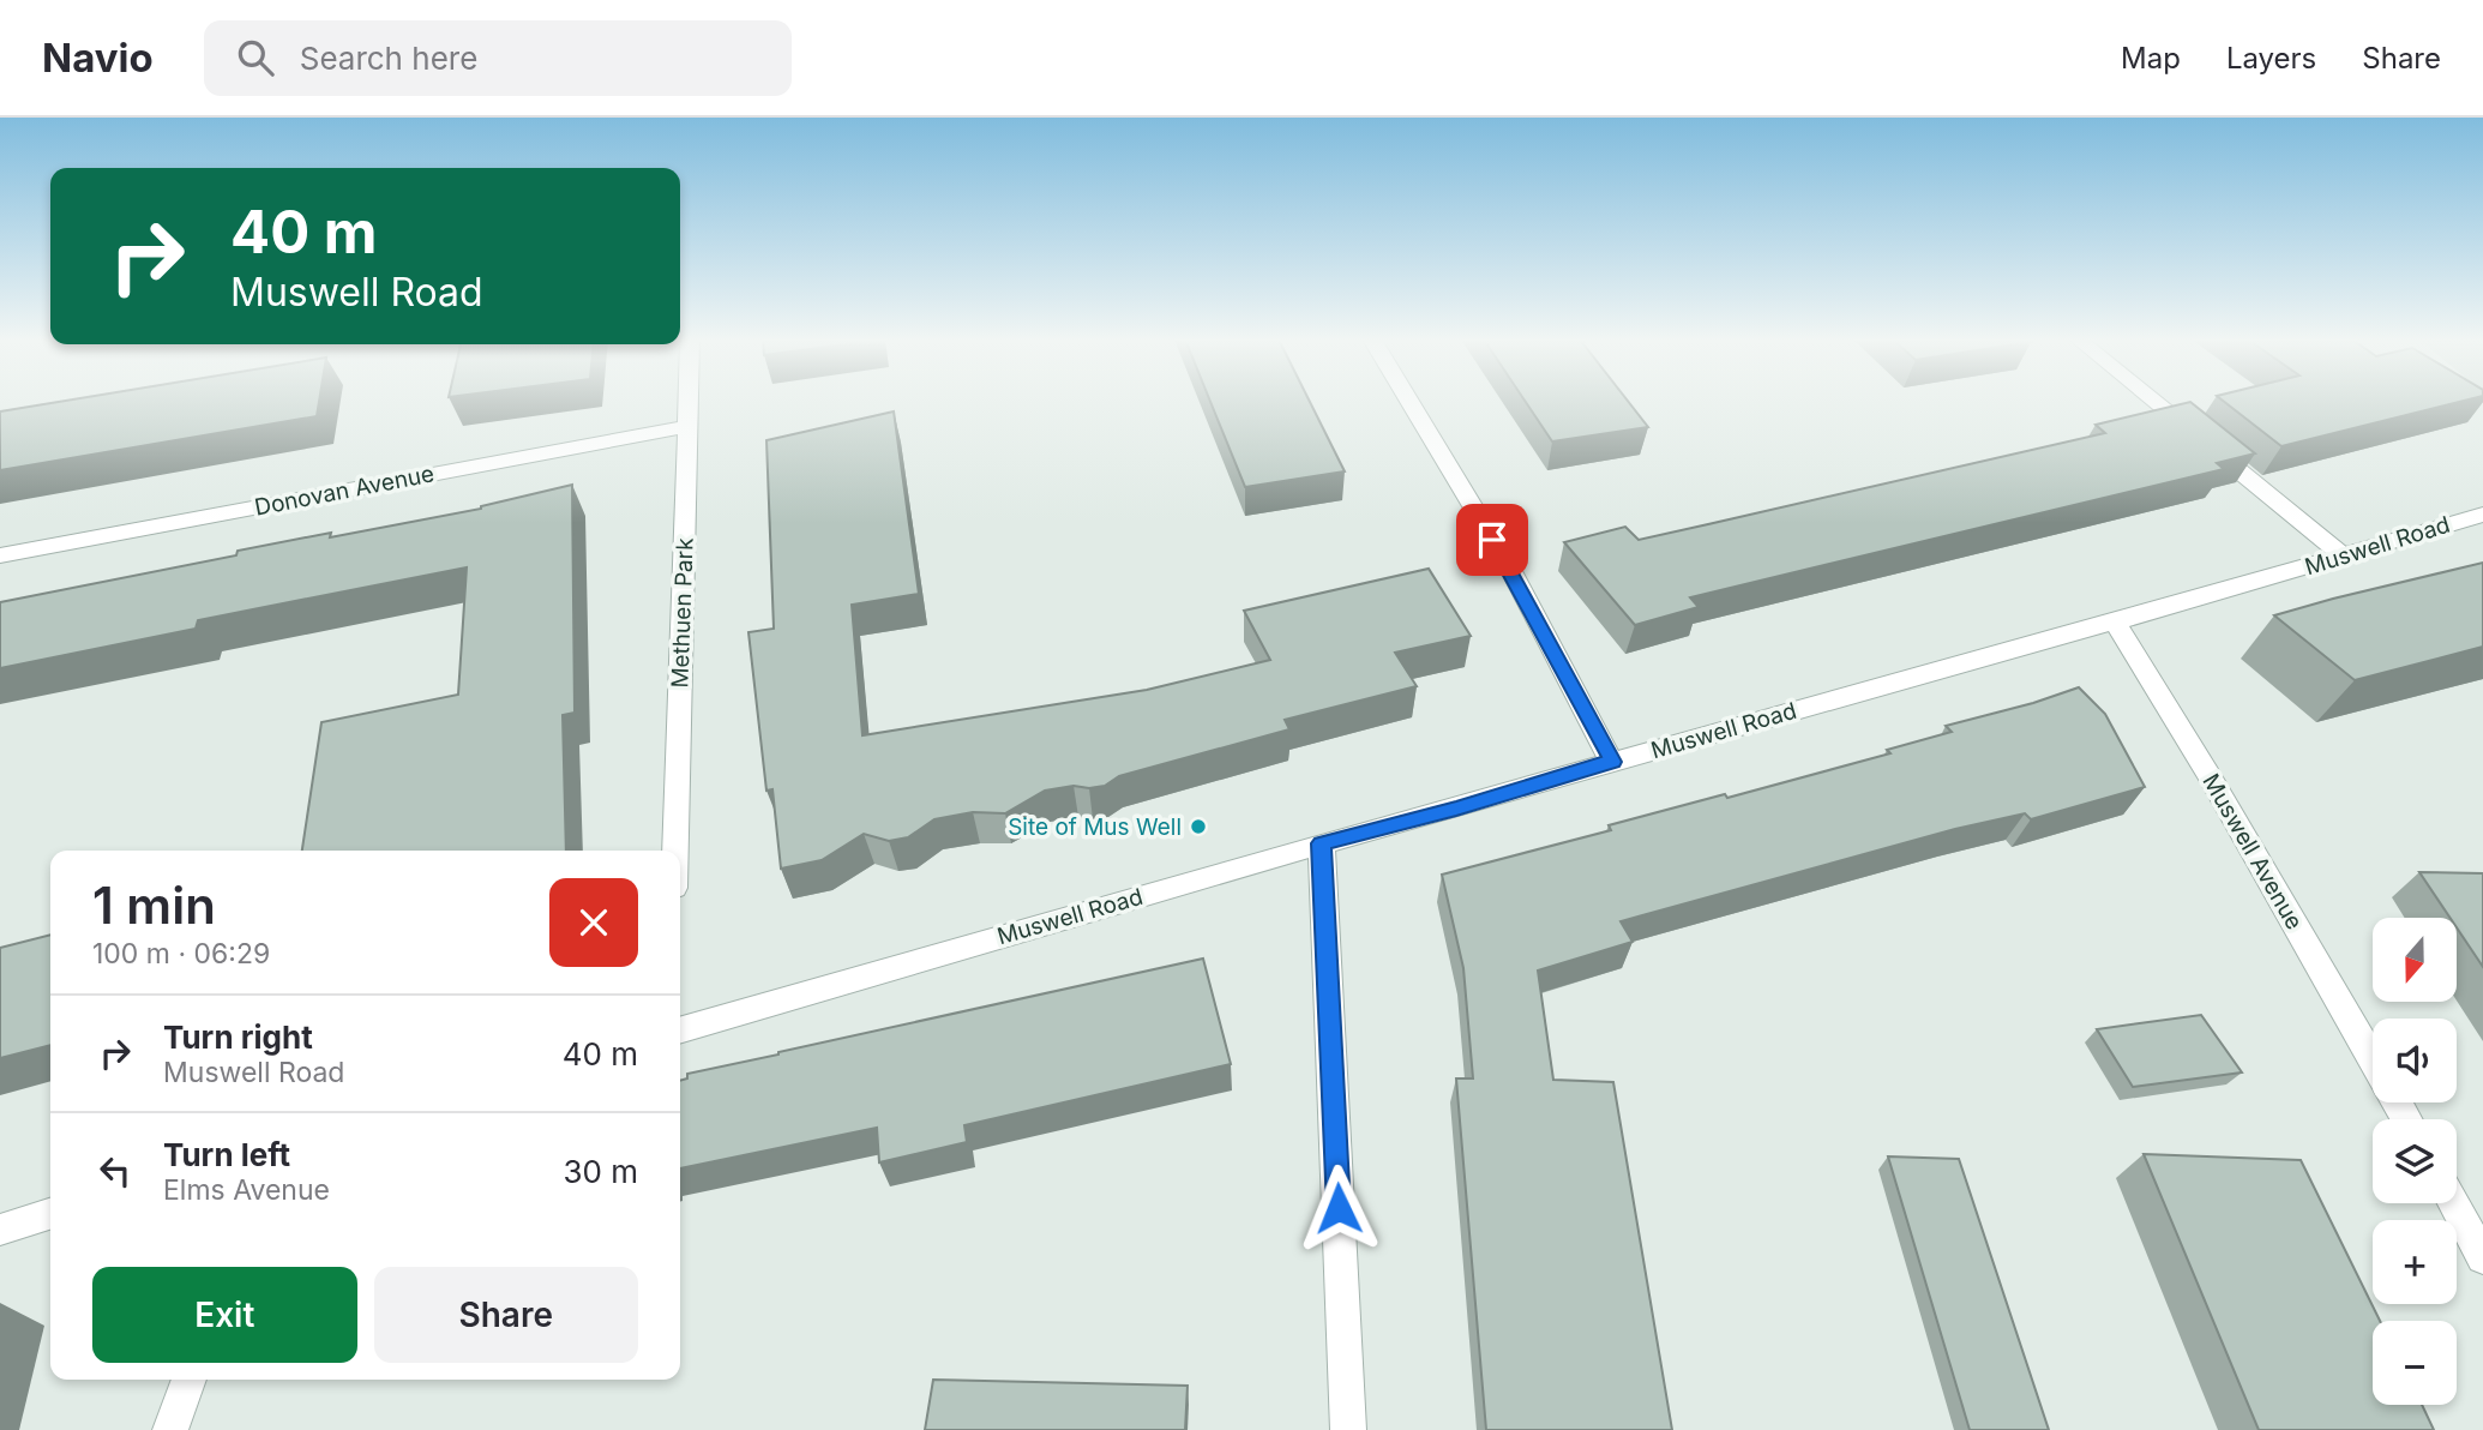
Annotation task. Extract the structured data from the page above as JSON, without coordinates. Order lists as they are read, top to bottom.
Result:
{
  "streets": {
    "street": [
      "Donovan Avenue",
      "Muswell Road",
      "Methuen Park",
      "Muswell Avenue"
    ]
  },
  "crossings": [
    ["Donovan Avenue", "Methuen Park"],
    ["Muswell Road", "Muswell Avenue"]
  ],
  "places": ["Site of Mus Well"],
  "north": "bottom",
  "page": {
    "header": "Navio",
    "search": "Search here",
    "nav": ["Map", "Layers", "Share"],
    "turn": ["40 m", "Muswell Road"],
    "heading": ["1 min", "100 m · 06:29"],
    "map_buttons": ["+", "−"],
    "list": [
      {
        "name": "Turn right",
        "note": "Muswell Road",
        "value": "40 m"
      },
      {
        "name": "Turn left",
        "note": "Elms Avenue",
        "value": "30 m"
      }
    ],
    "buttons": ["Exit", "Share"]
  }
}
